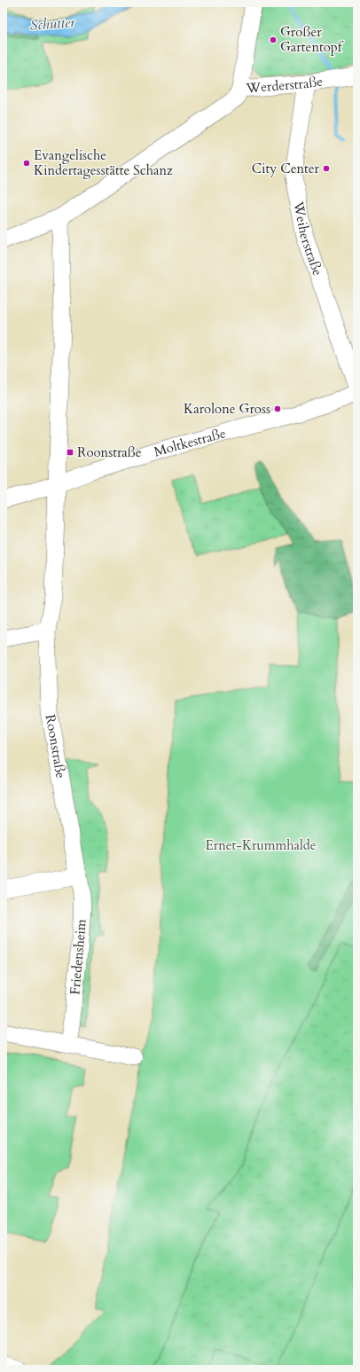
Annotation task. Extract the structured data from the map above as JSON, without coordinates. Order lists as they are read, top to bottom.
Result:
{
  "streets": {
    "street": [
      "Werderstraße",
      "Weiherstraße",
      "Moltkestraße",
      "Roonstraße",
      "Friedensheim"
    ]
  },
  "crossings": [
    ["Werderstraße", "Weiherstraße"],
    ["Werderstraße", "Roonstraße"],
    ["Moltkestraße", "Roonstraße"],
    ["Roonstraße", "Friedensheim"]
  ],
  "water": ["Schutter"],
  "parks": ["Ernet-Krummhalde"],
  "places": {
    "other": [
      "Großer Gartentopf",
      "Evangelische Kindertagesstätte Schanz",
      "City Center",
      "Karolone Gross"
    ],
    "transit": ["Roonstraße"]
  }
}
